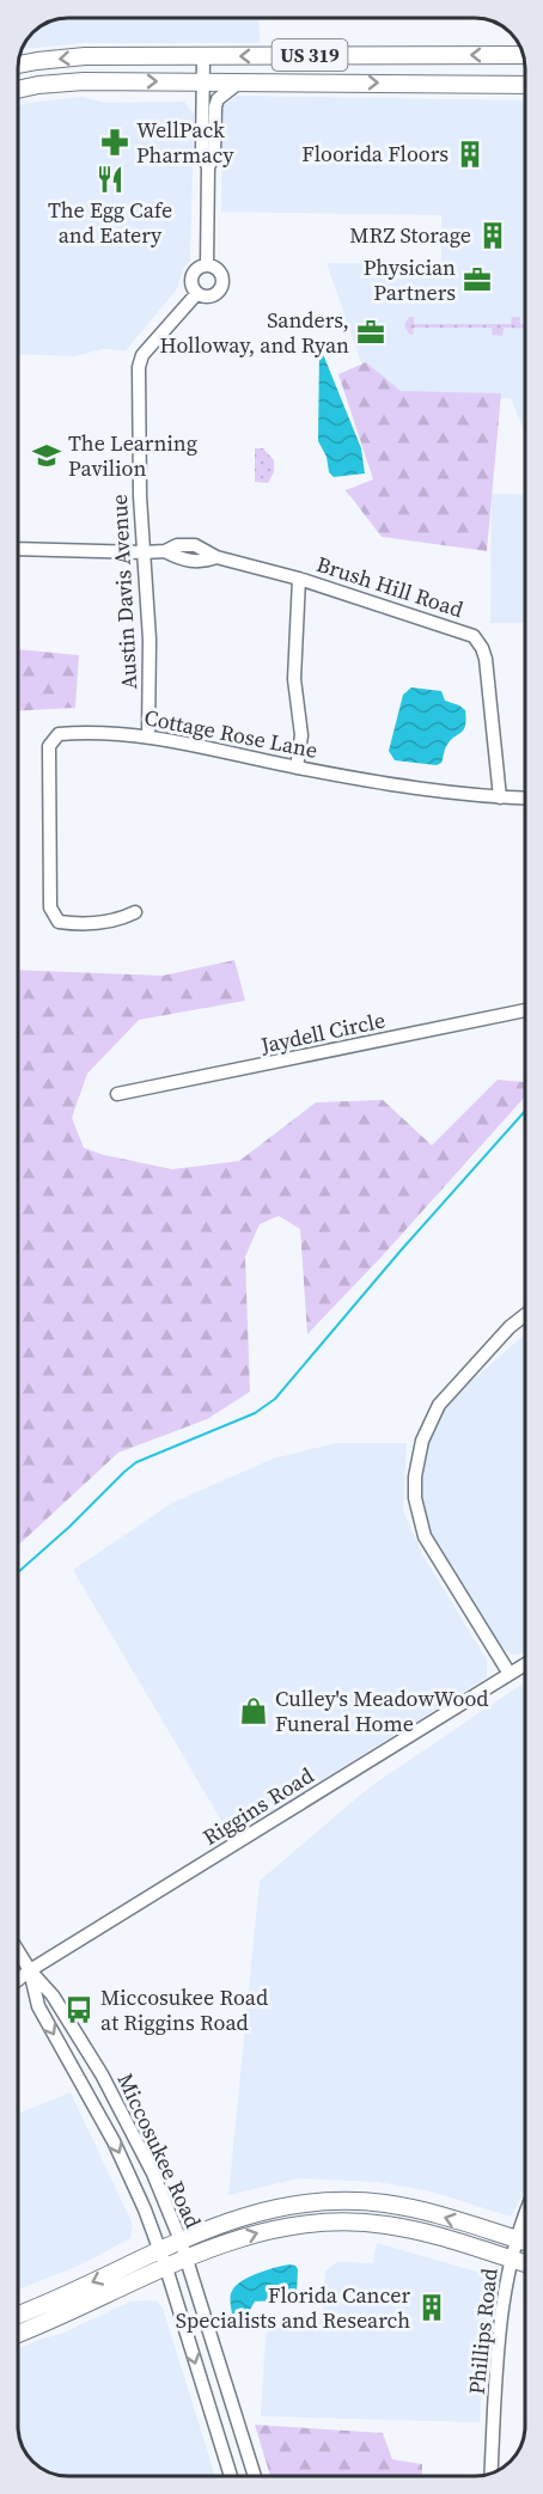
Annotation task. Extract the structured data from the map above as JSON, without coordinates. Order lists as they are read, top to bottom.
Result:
{
  "streets": {
    "main road": ["US 319"],
    "street": [
      "Brush Hill Road",
      "Austin Davis Avenue",
      "Cottage Rose Lane",
      "Jaydell Circle",
      "Riggins Road",
      "Miccosukee Road",
      "Phillips Road"
    ]
  },
  "crossings": [
    ["US 319", "Austin Davis Avenue"],
    ["Brush Hill Road", "Austin Davis Avenue"],
    ["Brush Hill Road", "Cottage Rose Lane"],
    ["Austin Davis Avenue", "Cottage Rose Lane"],
    ["Riggins Road", "Miccosukee Road"]
  ],
  "places": {
    "pharmacy": ["WellPack Pharmacy"],
    "building": ["Floorida Floors", "MRZ Storage", "Florida Cancer Specialists and Research"],
    "restaurant": ["The Egg Cafe and Eatery"],
    "office": ["Physician Partners", "Sanders, Holloway, and Ryan"],
    "school or university": ["The Learning Pavilion"],
    "shop": ["Culley's MeadowWood Funeral Home"],
    "bus stop": ["Miccosukee Road at Riggins Road"]
  }
}
